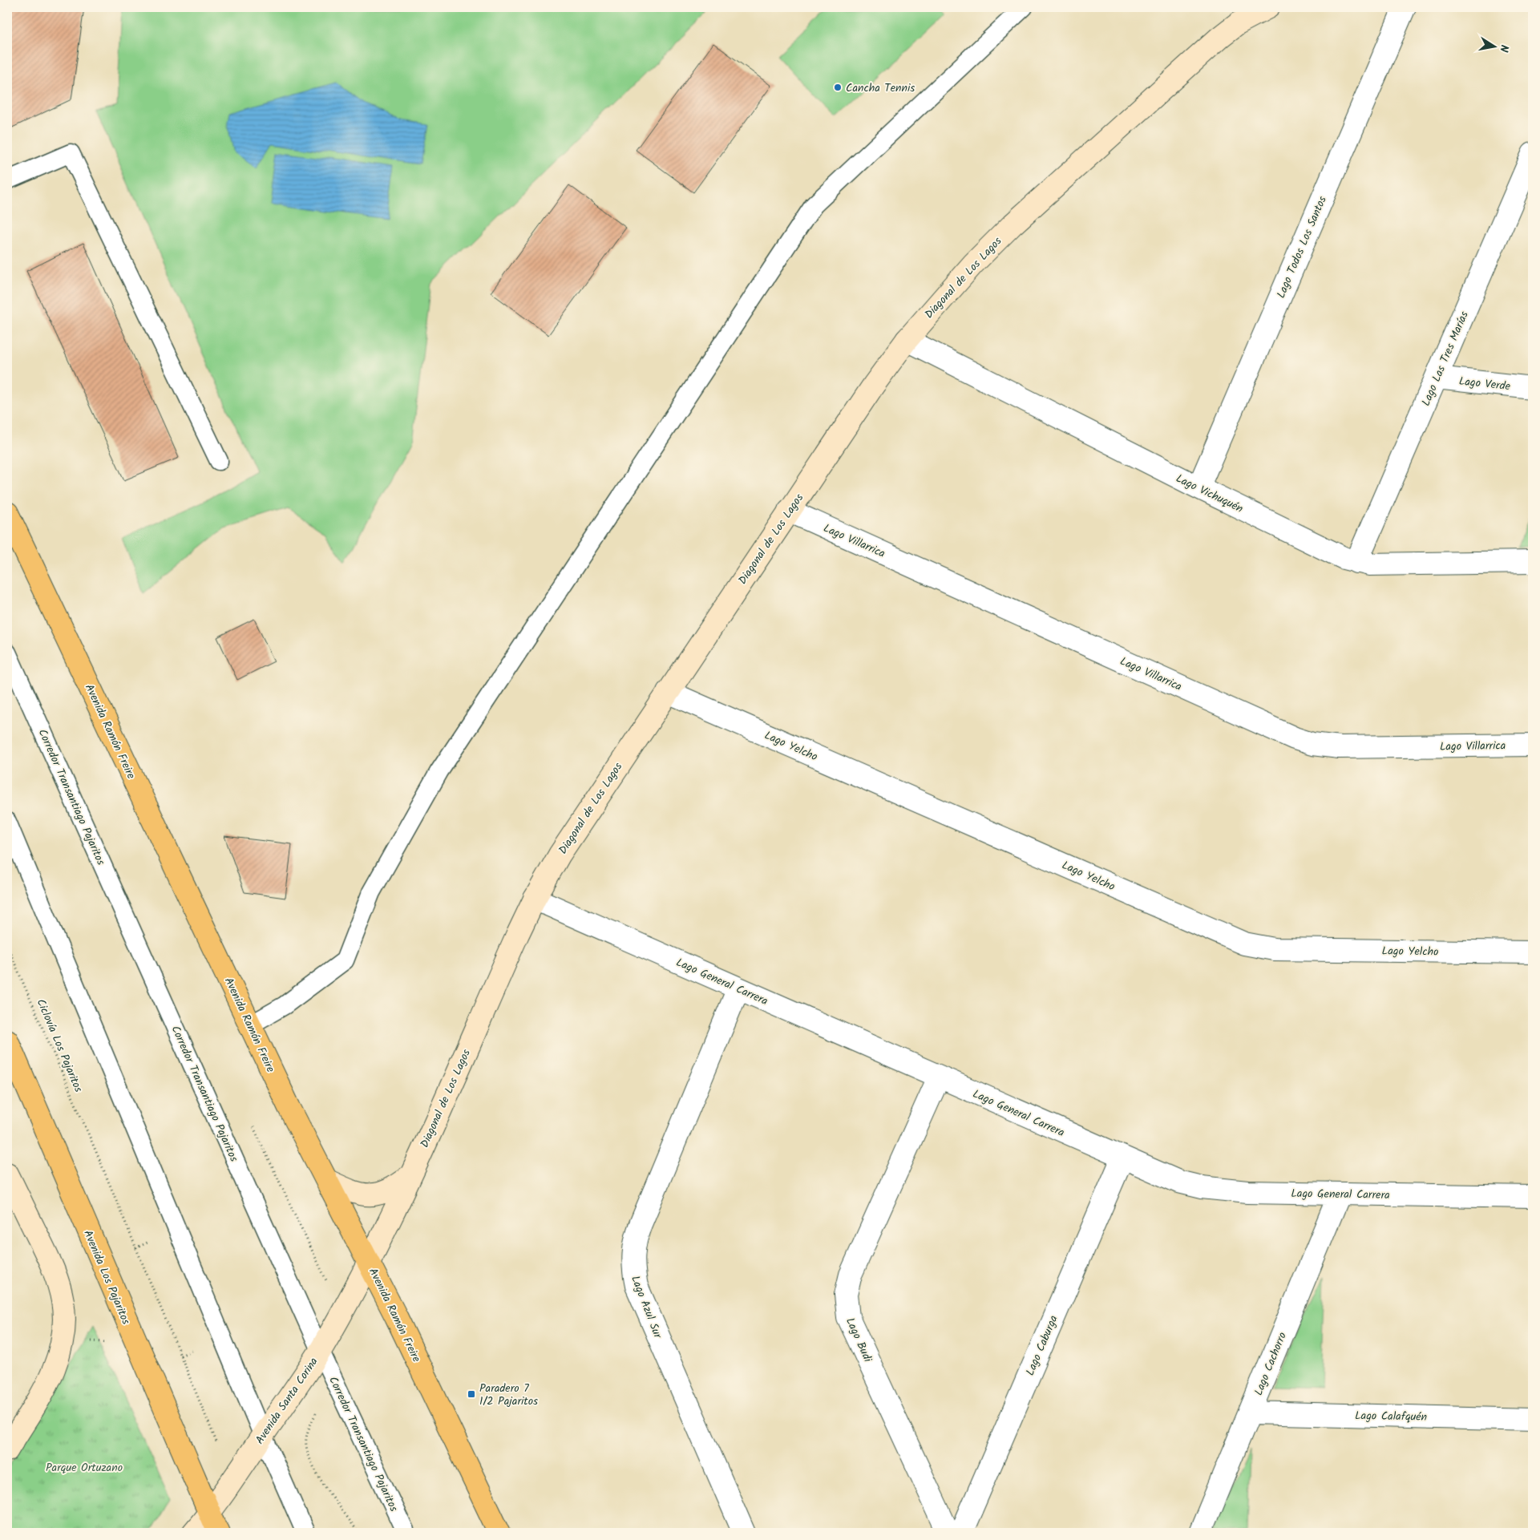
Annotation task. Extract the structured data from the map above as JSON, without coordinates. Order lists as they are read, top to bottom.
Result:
{
  "streets": {
    "main road": [
      "Diagonal de Los Lagos",
      "Avenida Ramón Freire",
      "Avenida Los Pajaritos",
      "Avenida Santa Corina"
    ],
    "street": [
      "Lago Todos Los Santos",
      "Lago Las Tres Marías",
      "Lago Verde",
      "Lago Vichuquén",
      "Lago Villarrica",
      "Lago Yelcho",
      "Lago General Carrera",
      "Lago Azul Sur",
      "Lago Budi",
      "Lago Caburga",
      "Lago Cachorro",
      "Lago Calafquén"
    ],
    "lane": ["Corredor Transantiago Pajaritos"],
    "path": ["Ciclovía Los Pajaritos"]
  },
  "crossings": [
    ["Lago Todos Los Santos", "Lago Vichuquén"],
    ["Diagonal de Los Lagos", "Lago Vichuquén"],
    ["Diagonal de Los Lagos", "Lago Villarrica"],
    ["Diagonal de Los Lagos", "Avenida Ramón Freire"],
    ["Diagonal de Los Lagos", "Lago Yelcho"],
    ["Diagonal de Los Lagos", "Lago General Carrera"],
    ["Diagonal de Los Lagos", "Avenida Santa Corina"],
    ["Lago Las Tres Marías", "Lago Verde"],
    ["Lago Las Tres Marías", "Lago Vichuquén"],
    ["Avenida Ramón Freire", "Avenida Santa Corina"],
    ["Corredor Transantiago Pajaritos", "Avenida Santa Corina"],
    ["Lago General Carrera", "Lago Azul Sur"],
    ["Lago General Carrera", "Lago Budi"],
    ["Lago General Carrera", "Lago Caburga"],
    ["Lago General Carrera", "Lago Cachorro"],
    ["Avenida Los Pajaritos", "Avenida Santa Corina"],
    ["Lago Cachorro", "Lago Calafquén"]
  ],
  "parks": ["Parque Ortuzano"],
  "places": {
    "other": ["Cancha Tennis"],
    "transit": ["Paradero 7 1/2 Pajaritos"]
  },
  "north": "right"
}
